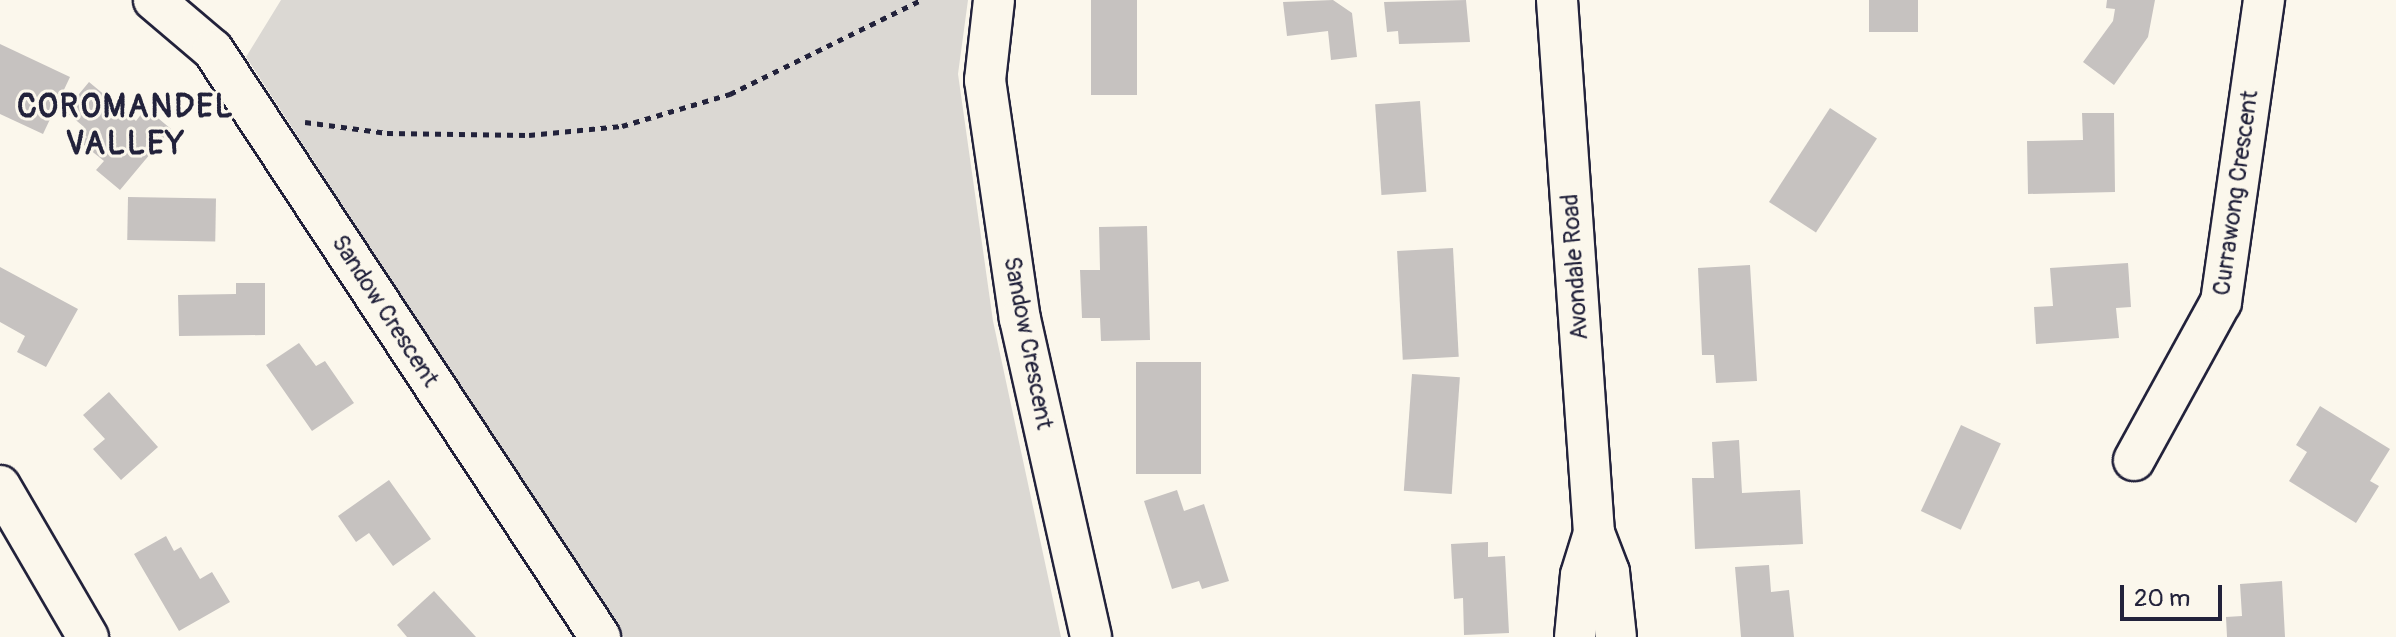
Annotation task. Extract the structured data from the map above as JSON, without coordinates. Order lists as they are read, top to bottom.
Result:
{
  "streets": {
    "street": ["Currawong Crescent", "Avondale Road", "Sandow Crescent"]
  },
  "districts": ["COROMANDEL VALLEY"],
  "scale_bar": "20 m"
}
